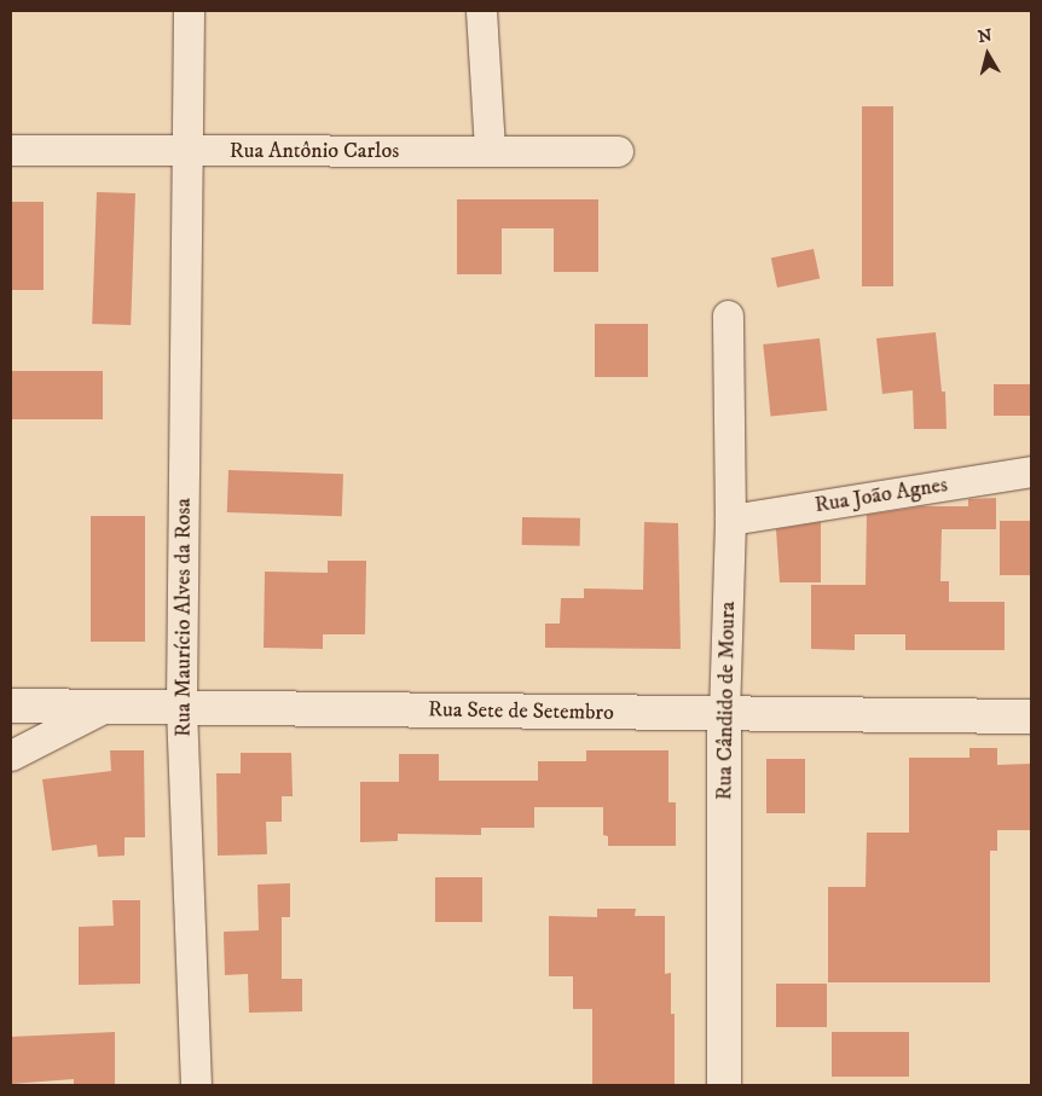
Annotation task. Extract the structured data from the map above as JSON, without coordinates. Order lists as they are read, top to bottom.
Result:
{
  "streets": {
    "street": [
      "Rua Antônio Carlos",
      "Rua João Agnes",
      "Rua Maurício Alves da Rosa",
      "Rua Cândido de Moura",
      "Rua Sete de Setembro"
    ]
  },
  "crossings": [
    ["Rua Antônio Carlos", "Rua Maurício Alves da Rosa"],
    ["Rua João Agnes", "Rua Cândido de Moura"],
    ["Rua Maurício Alves da Rosa", "Rua Sete de Setembro"],
    ["Rua Cândido de Moura", "Rua Sete de Setembro"]
  ],
  "north": "top"
}
